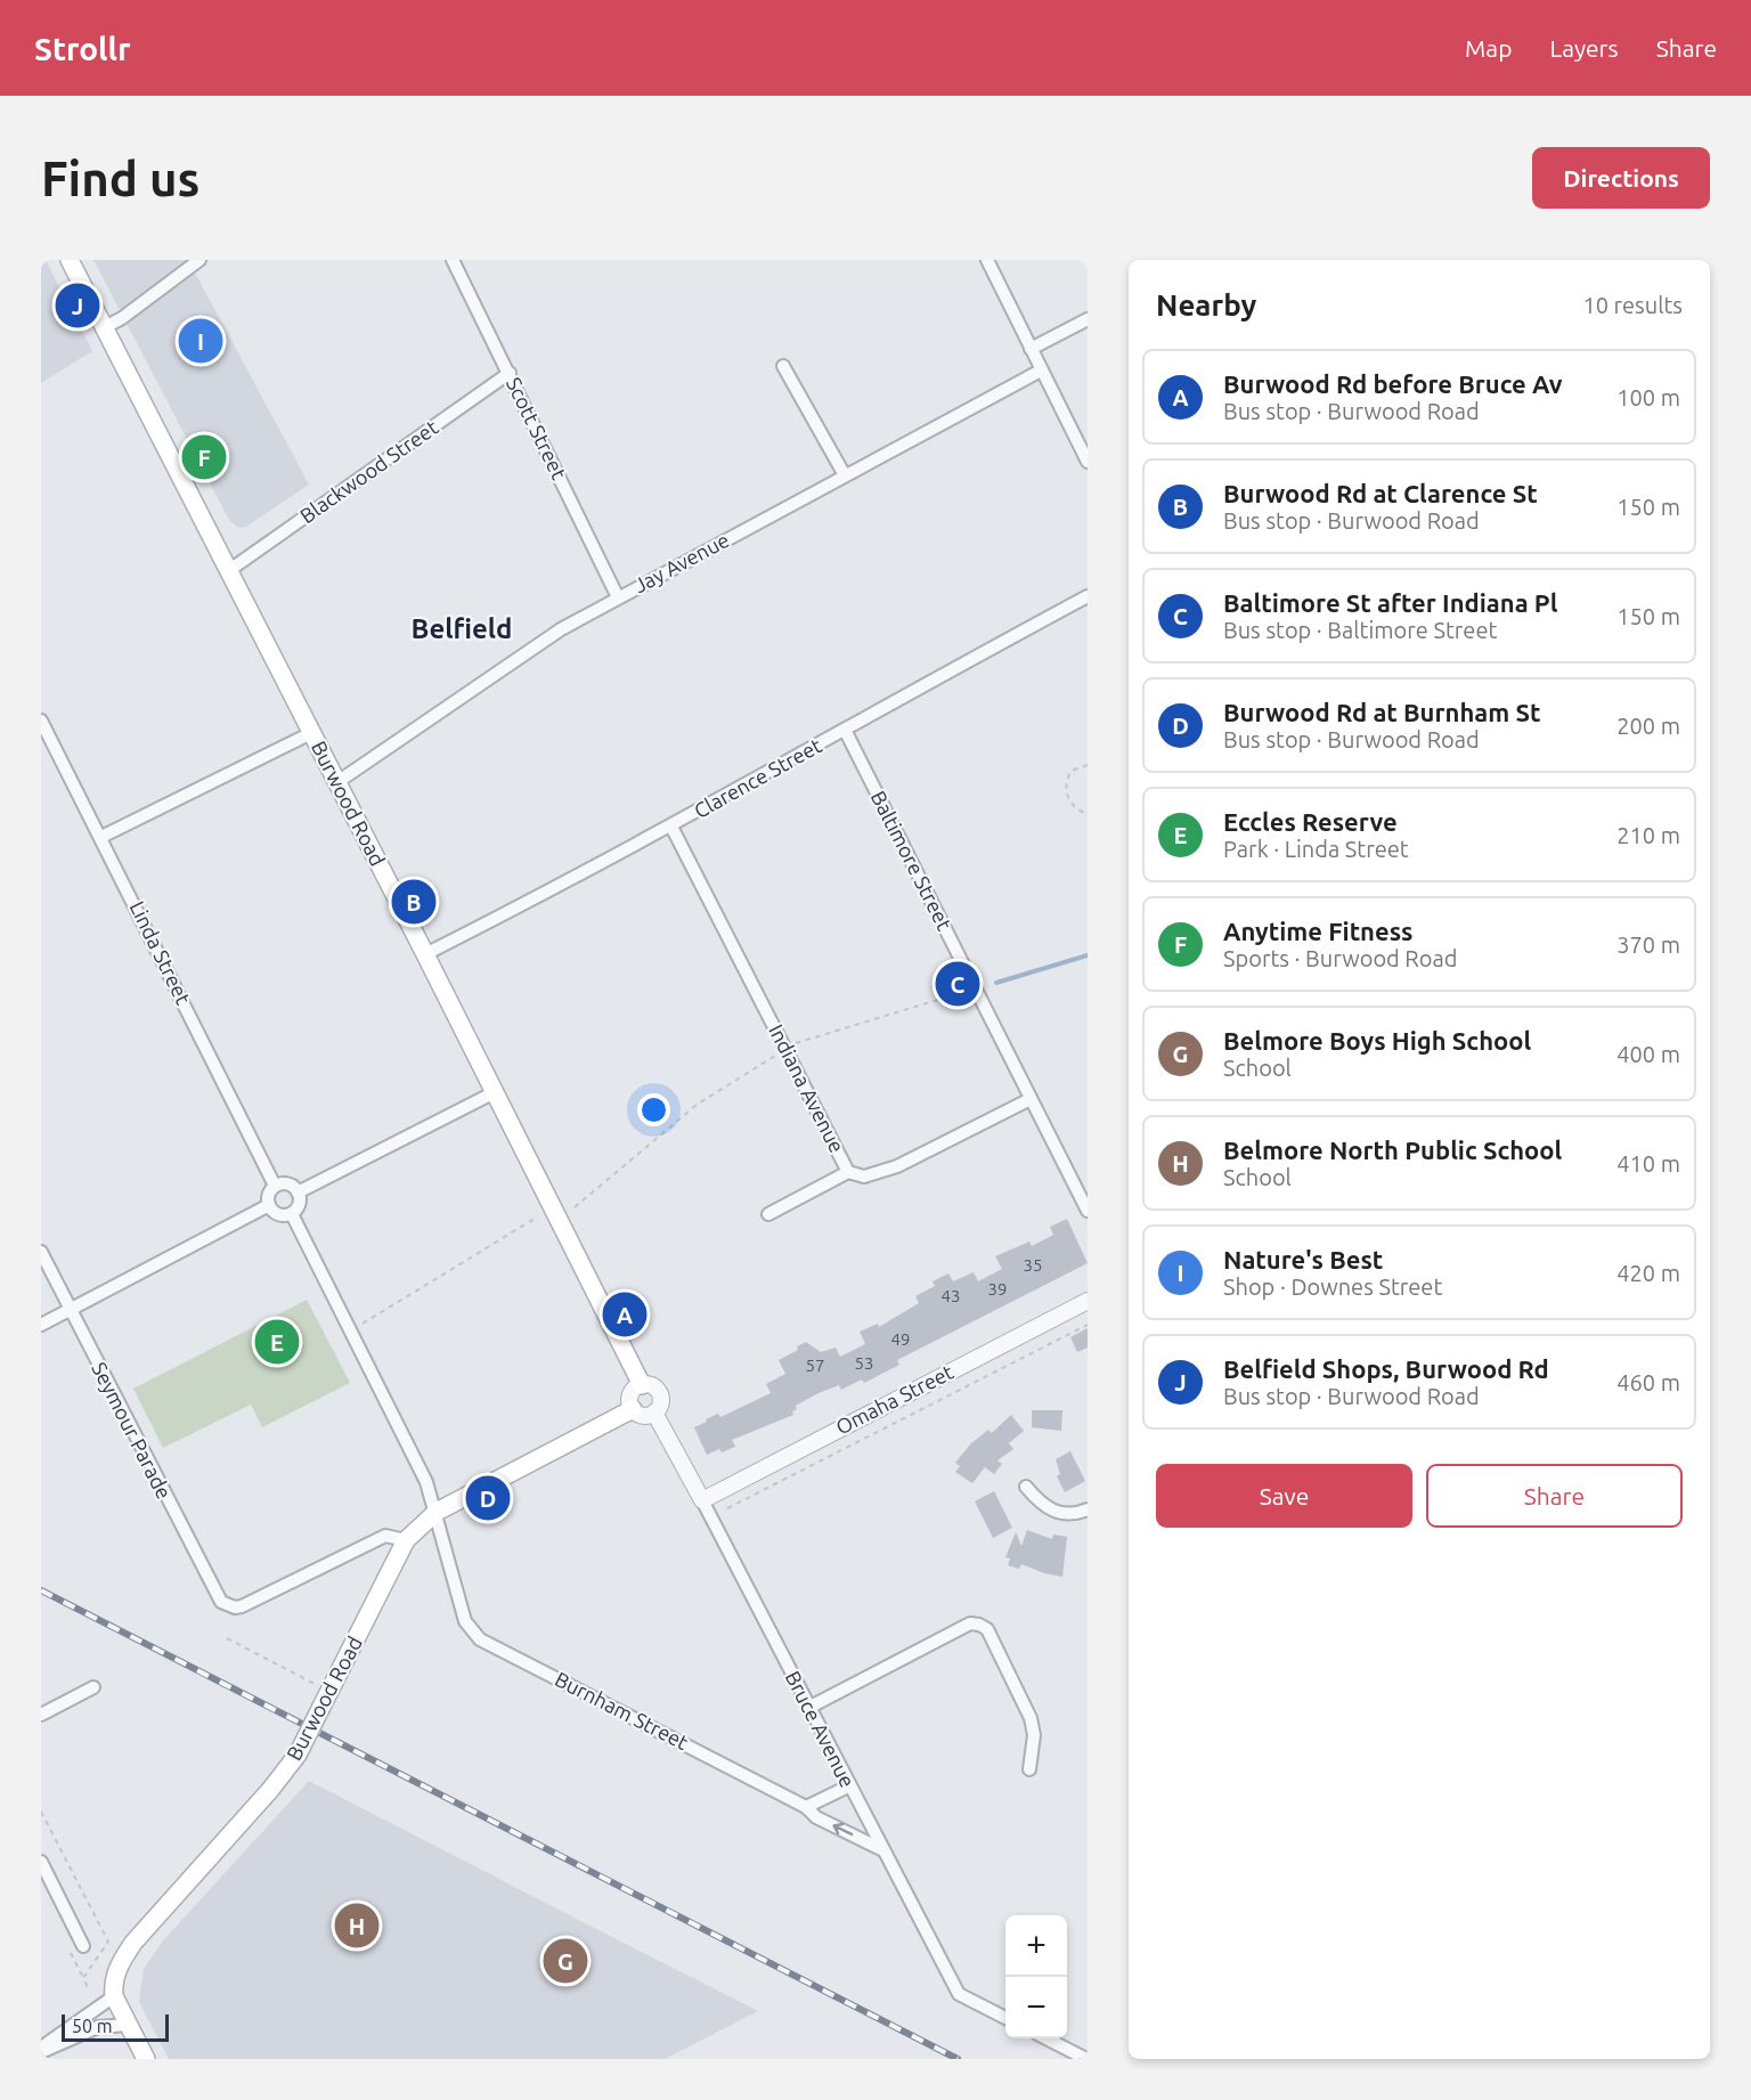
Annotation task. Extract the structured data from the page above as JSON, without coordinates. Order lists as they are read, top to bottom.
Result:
{
  "streets": {
    "main road": ["Burwood Road"],
    "street": [
      "Scott Street",
      "Blackwood Street",
      "Jay Avenue",
      "Clarence Street",
      "Baltimore Street",
      "Linda Street",
      "Indiana Avenue",
      "Omaha Street",
      "Seymour Parade",
      "Burnham Street",
      "Bruce Avenue"
    ]
  },
  "crossings": [
    ["Scott Street", "Blackwood Street"],
    ["Scott Street", "Jay Avenue"],
    ["Blackwood Street", "Burwood Road"],
    ["Jay Avenue", "Burwood Road"],
    ["Clarence Street", "Burwood Road"],
    ["Clarence Street", "Baltimore Street"],
    ["Clarence Street", "Indiana Avenue"],
    ["Burwood Road", "Seymour Parade"],
    ["Burwood Road", "Burnham Street"],
    ["Burwood Road", "Bruce Avenue"],
    ["Baltimore Street", "Indiana Avenue"],
    ["Omaha Street", "Bruce Avenue"],
    ["Burnham Street", "Bruce Avenue"]
  ],
  "districts": ["Belfield"],
  "house_numbers": [
    "35",
    "39",
    "43",
    "49",
    "53",
    "57"
  ],
  "scale_bar": "50 m",
  "page": {
    "header": "Strollr",
    "nav": ["Map", "Layers", "Share"],
    "buttons": [
      "Directions",
      ["Save", "Share"]
    ],
    "title": "Find us",
    "heading": ["Nearby", "10 results"],
    "pins": [
      "J",
      "I",
      "F",
      "B",
      "C",
      "A",
      "E",
      "D",
      "H",
      "G"
    ],
    "list": [
      {
        "mark": "A",
        "name": "Burwood Rd before Bruce Av",
        "note": "Bus stop · Burwood Road",
        "value": "100 m"
      },
      {
        "mark": "B",
        "name": "Burwood Rd at Clarence St",
        "note": "Bus stop · Burwood Road",
        "value": "150 m"
      },
      {
        "mark": "C",
        "name": "Baltimore St after Indiana Pl",
        "note": "Bus stop · Baltimore Street",
        "value": "150 m"
      },
      {
        "mark": "D",
        "name": "Burwood Rd at Burnham St",
        "note": "Bus stop · Burwood Road",
        "value": "200 m"
      },
      {
        "mark": "E",
        "name": "Eccles Reserve",
        "note": "Park · Linda Street",
        "value": "210 m"
      },
      {
        "mark": "F",
        "name": "Anytime Fitness",
        "note": "Sports · Burwood Road",
        "value": "370 m"
      },
      {
        "mark": "G",
        "name": "Belmore Boys High School",
        "note": "School",
        "value": "400 m"
      },
      {
        "mark": "H",
        "name": "Belmore North Public School",
        "note": "School",
        "value": "410 m"
      },
      {
        "mark": "I",
        "name": "Nature's Best",
        "note": "Shop · Downes Street",
        "value": "420 m"
      },
      {
        "mark": "J",
        "name": "Belfield Shops, Burwood Rd",
        "note": "Bus stop · Burwood Road",
        "value": "460 m"
      }
    ],
    "map_buttons": ["+", "−"],
    "scale": "50 m"
  }
}
